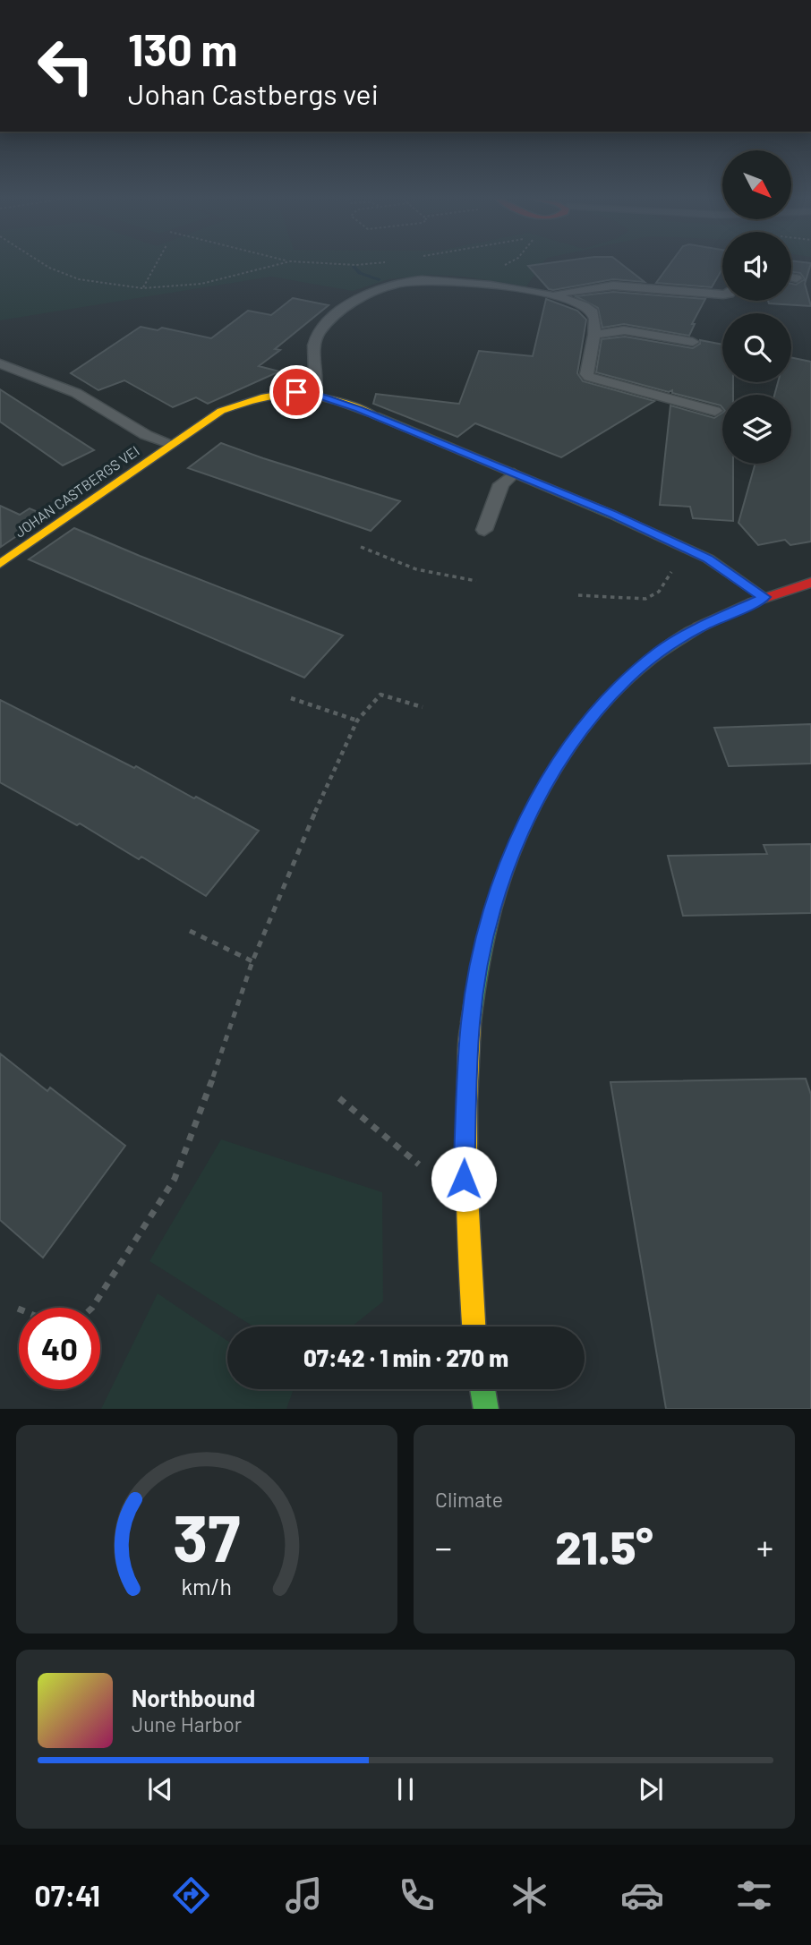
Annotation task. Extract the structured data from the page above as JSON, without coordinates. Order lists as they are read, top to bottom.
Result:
{
  "streets": {
    "street": ["JOHAN CASTBERGS VEI"]
  },
  "north": "bottom right",
  "page": {
    "turn": ["130 m", "Johan Castbergs vei"],
    "limit": "40",
    "trip": "07:42 · 1 min · 270 m",
    "tile": "Climate",
    "heat": ["−", "21.5°", "+"],
    "song": ["Northbound", "June Harbor"],
    "tabs": "07:41",
    "gauge": ["37", "km/h"]
  }
}
